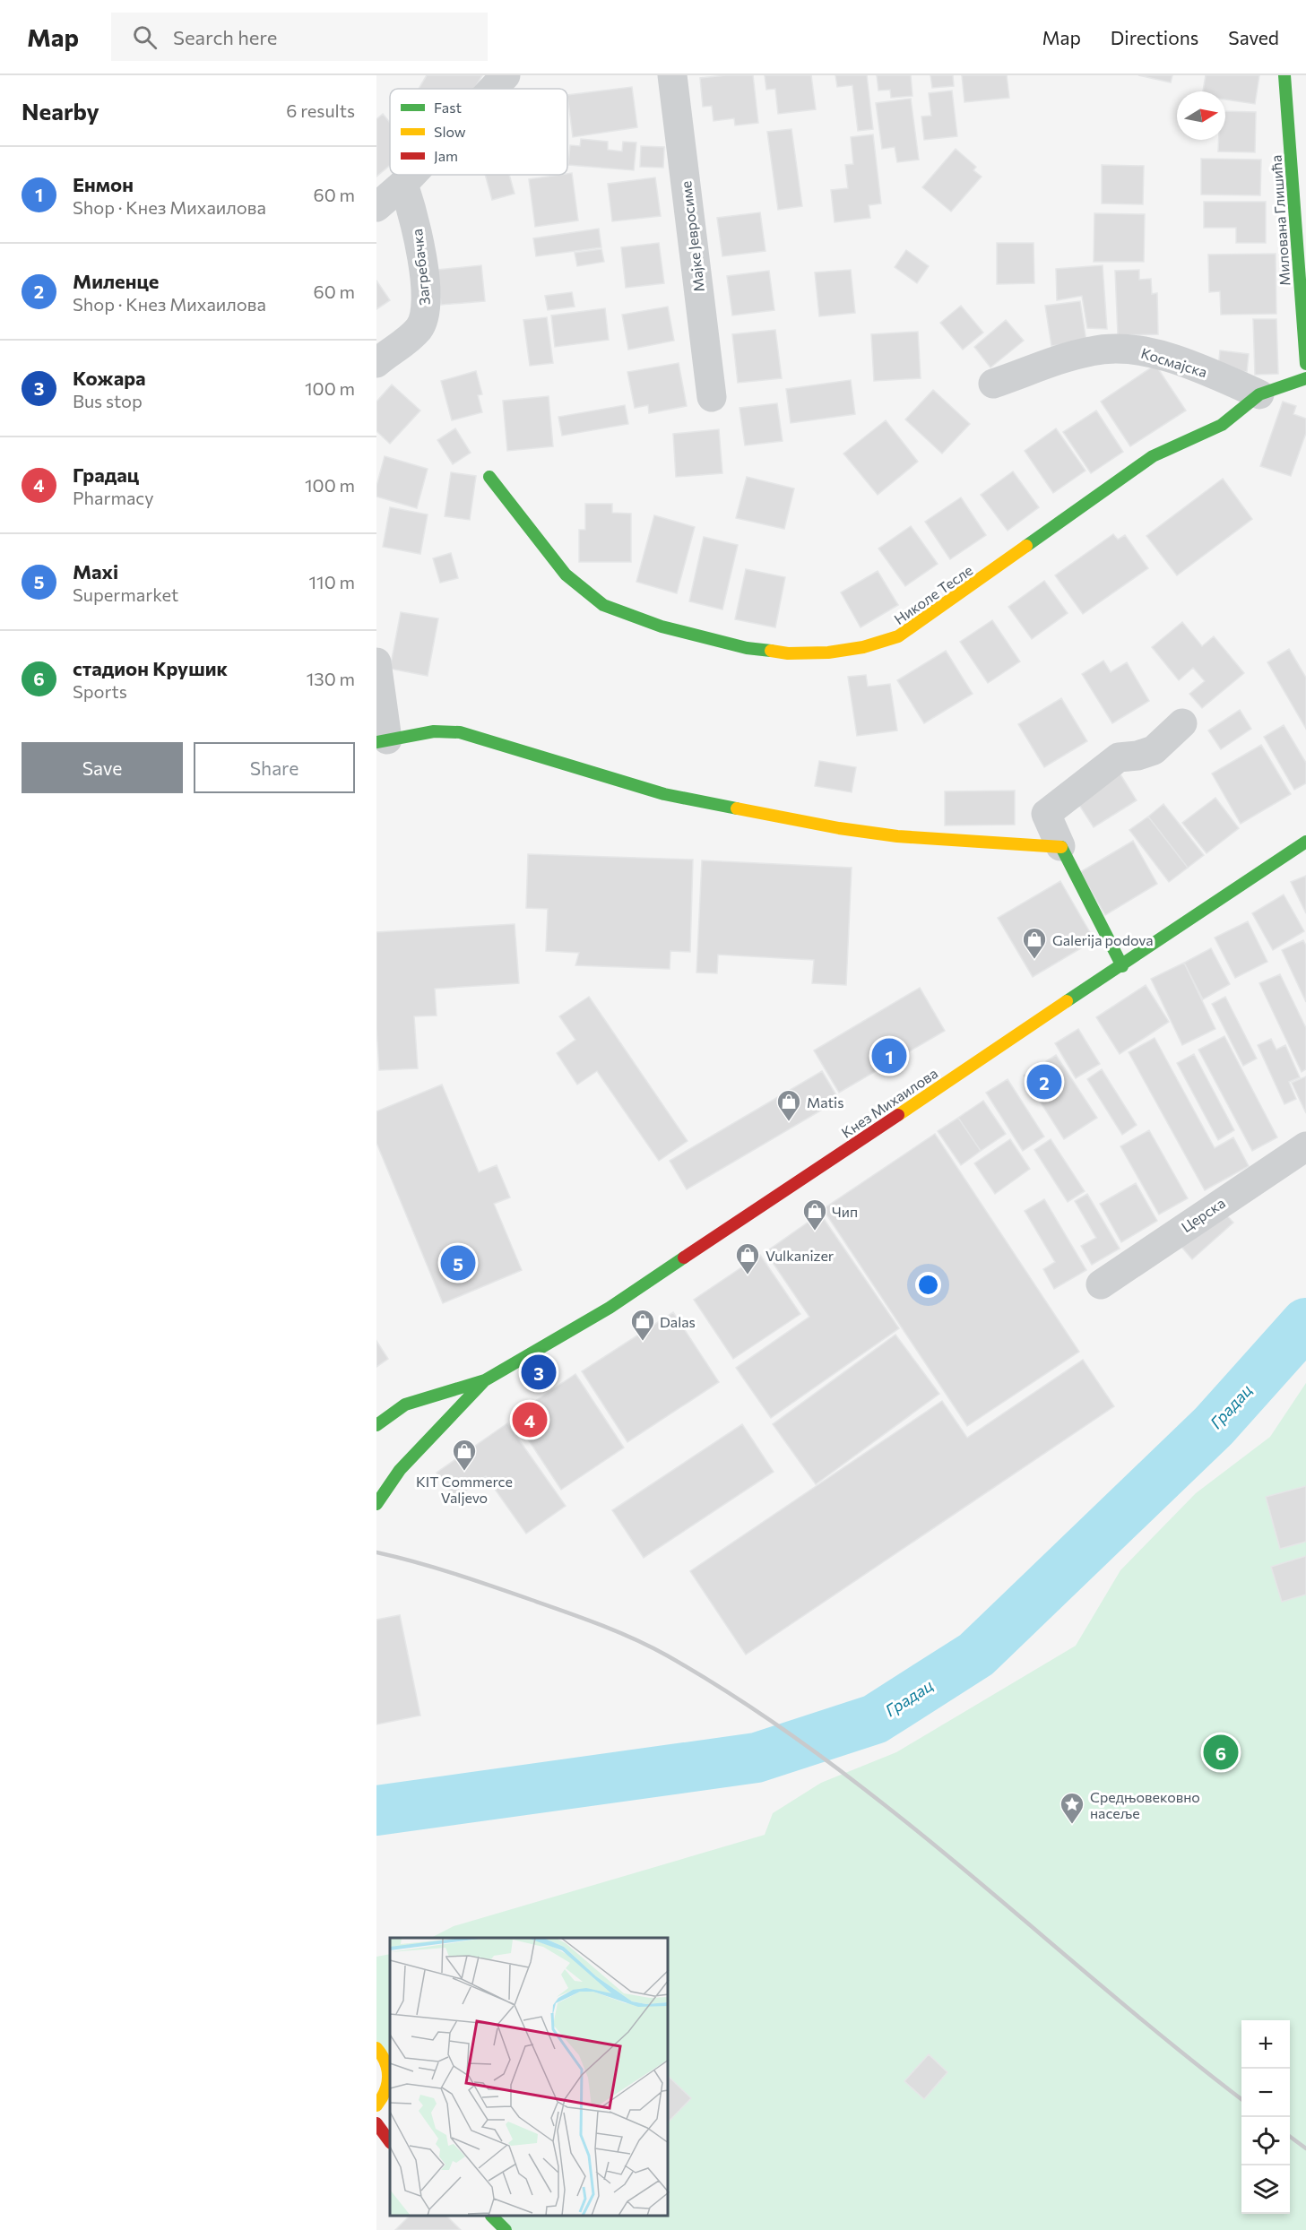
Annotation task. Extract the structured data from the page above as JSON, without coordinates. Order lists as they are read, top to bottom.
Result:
{
  "streets": {
    "street": [
      "Милована Глишића",
      "Мајке Јевросиме",
      "Загребачка",
      "Космајска",
      "Николе Тесле",
      "Кнез Михаилова",
      "Церска"
    ]
  },
  "crossings": [
    ["Космајска", "Николе Тесле"]
  ],
  "water": ["Градац"],
  "places": {
    "shop": [
      "Galerija podova",
      "Matis",
      "Чип",
      "Vulkanizer",
      "Dalas",
      "KIT Commerce Valjevo"
    ],
    "place": ["Средњовековно насеље"]
  },
  "legend": ["Fast", "Slow", "Jam"],
  "north": "right",
  "page": {
    "header": "Map",
    "search": "Search here",
    "nav": ["Map", "Directions", "Saved"],
    "heading": ["Nearby", "6 results"],
    "list": [
      {
        "mark": "1",
        "name": "Енмон",
        "note": "Shop · Кнез Михаилова",
        "value": "60 m"
      },
      {
        "mark": "2",
        "name": "Миленце",
        "note": "Shop · Кнез Михаилова",
        "value": "60 m"
      },
      {
        "mark": "3",
        "name": "Кожара",
        "note": "Bus stop",
        "value": "100 m"
      },
      {
        "mark": "4",
        "name": "Градац",
        "note": "Pharmacy",
        "value": "100 m"
      },
      {
        "mark": "5",
        "name": "Maxi",
        "note": "Supermarket",
        "value": "110 m"
      },
      {
        "mark": "6",
        "name": "стадион Крушик",
        "note": "Sports",
        "value": "130 m"
      }
    ],
    "buttons": ["Save", "Share"],
    "pins": [
      "1",
      "2",
      "5",
      "3",
      "4",
      "6"
    ],
    "map_buttons": ["+", "−"]
  }
}
